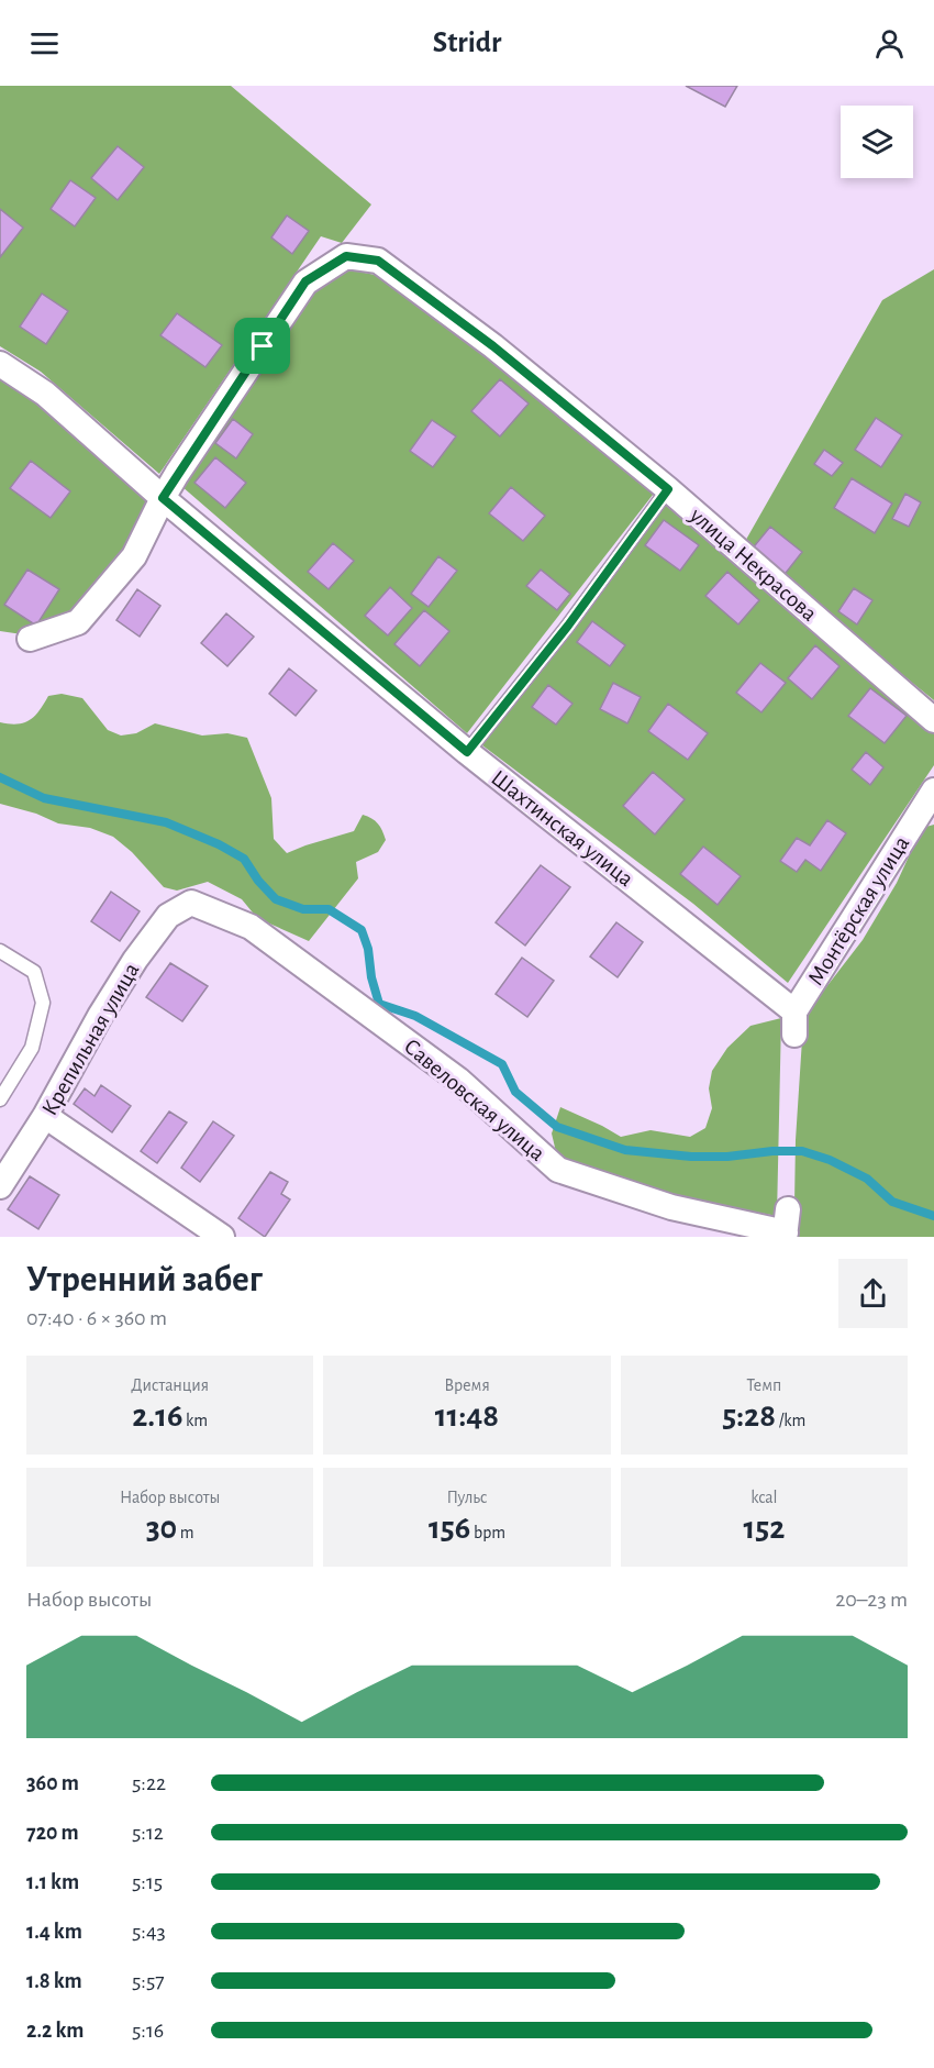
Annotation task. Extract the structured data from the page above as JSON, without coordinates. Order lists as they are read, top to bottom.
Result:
{
  "streets": {
    "street": [
      "улица Некрасова",
      "Шахтинская улица",
      "Монтёрская улица",
      "Крепильная улица",
      "Савеловская улица"
    ]
  },
  "crossings": [
    ["улица Некрасова", "Шахтинская улица"],
    ["Шахтинская улица", "Монтёрская улица"],
    ["Крепильная улица", "Савеловская улица"]
  ],
  "page": {
    "header": "Stridr",
    "heading": ["Утренний забег", "07:40 · 6 × 360 m"],
    "stats": [
      ["Дистанция", "2.16 km"],
      ["Время", "11:48"],
      ["Темп", "5:28 /km"],
      ["Набор высоты", "30 m"],
      ["Пульс", "156 bpm"],
      ["kcal", "152"]
    ],
    "chart": ["Набор высоты", "20–23 m"],
    "list": [
      {
        "name": "360 m",
        "note": "5:22"
      },
      {
        "name": "720 m",
        "note": "5:12"
      },
      {
        "name": "1.1 km",
        "note": "5:15"
      },
      {
        "name": "1.4 km",
        "note": "5:43"
      },
      {
        "name": "1.8 km",
        "note": "5:57"
      },
      {
        "name": "2.2 km",
        "note": "5:16"
      }
    ]
  }
}
